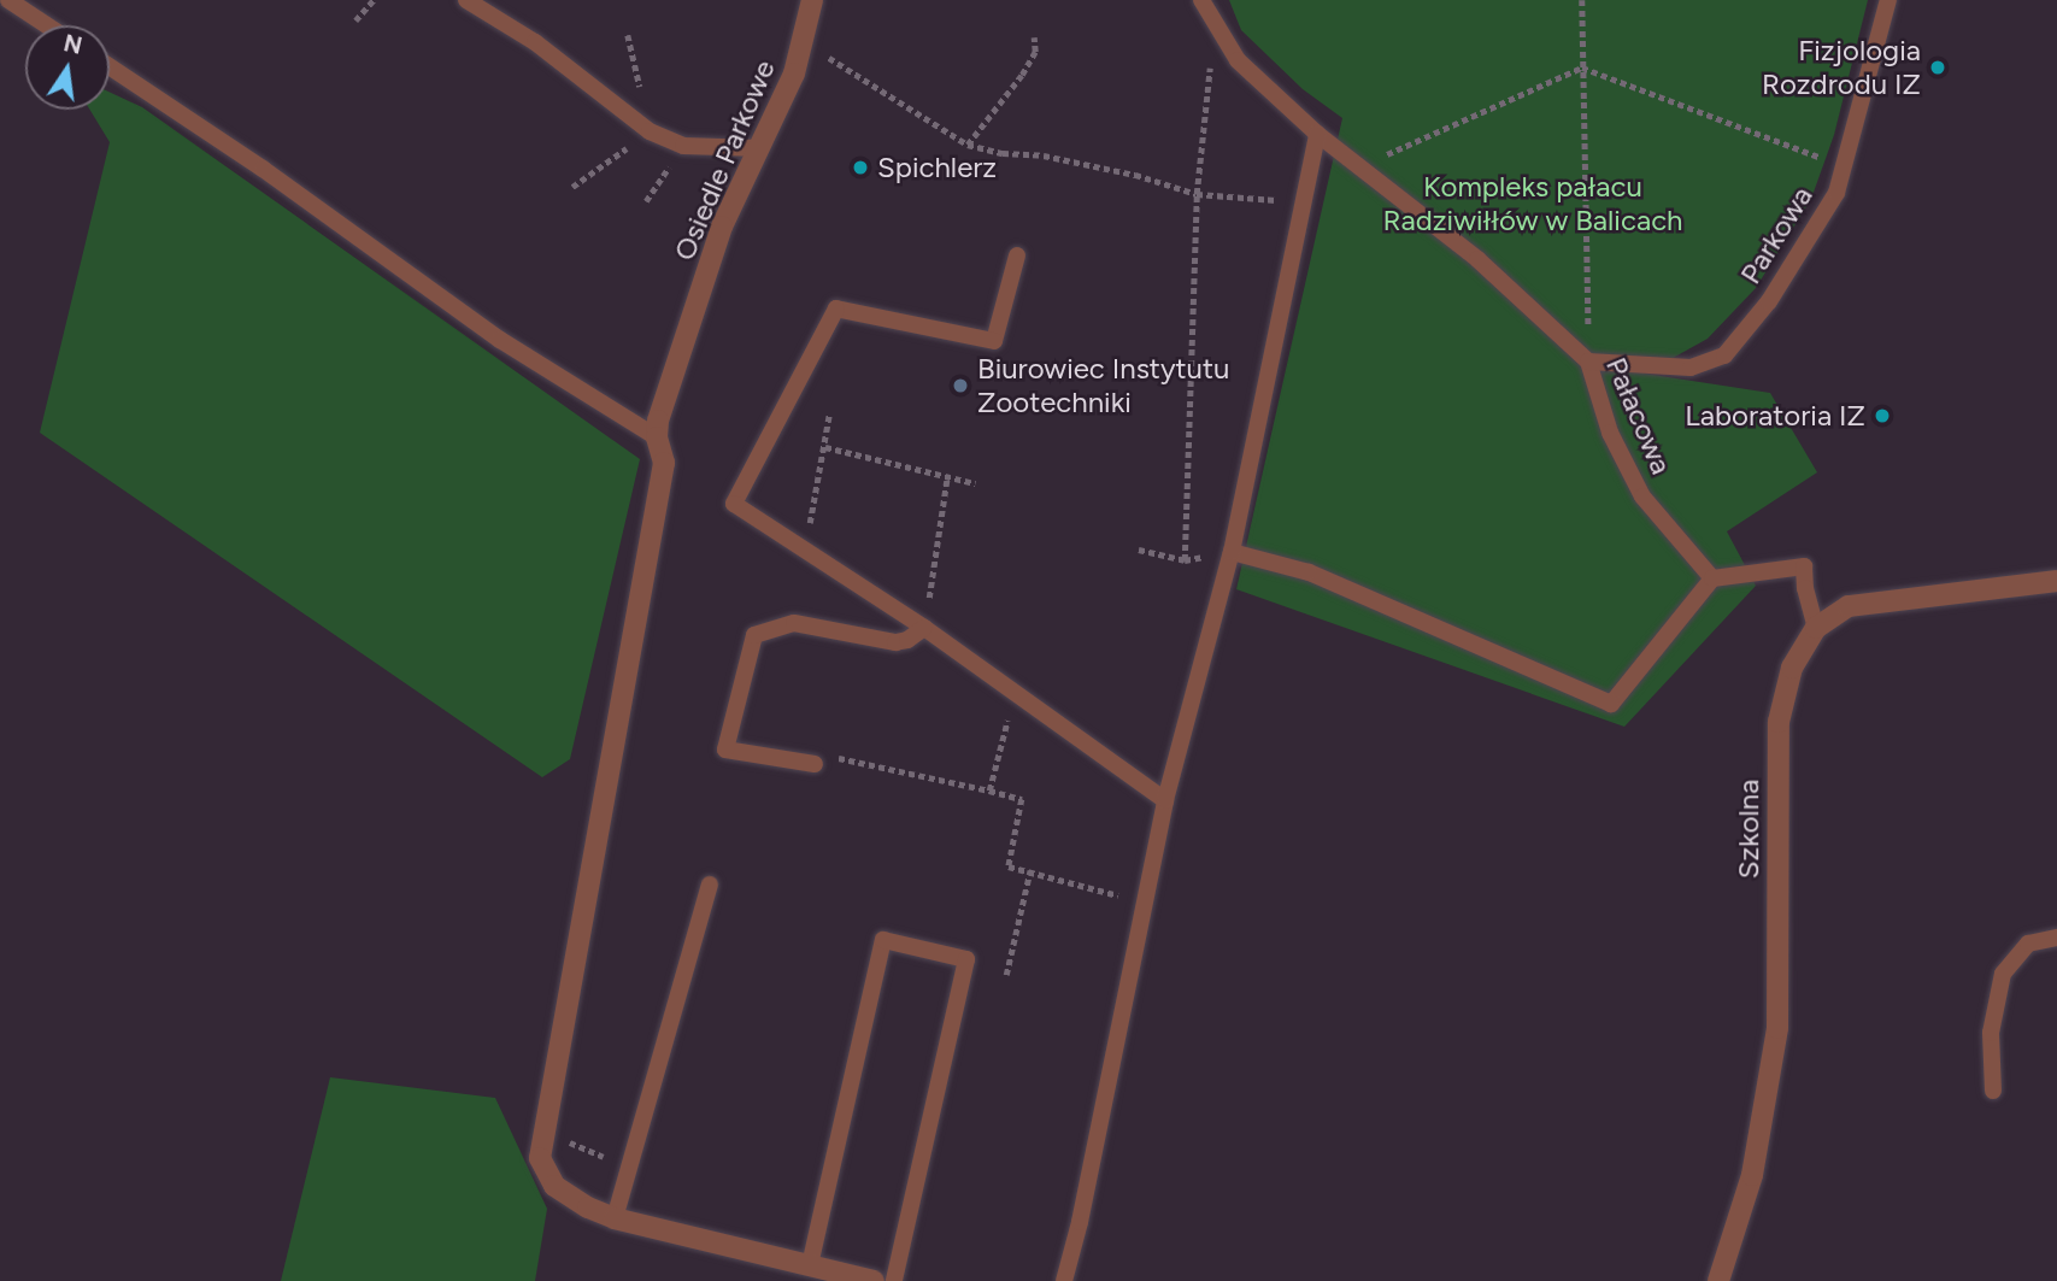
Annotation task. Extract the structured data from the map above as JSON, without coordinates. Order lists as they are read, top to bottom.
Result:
{
  "streets": {
    "street": ["Osiedle Parkowe", "Szkolna"],
    "lane": ["Parkowa", "Pałacowa"]
  },
  "crossings": [
    ["Parkowa", "Pałacowa"]
  ],
  "parks": ["Kompleks pałacu Radziwiłłów w Balicach"],
  "places": [
    "Fizjologia Rozdrodu IZ",
    "Spichlerz",
    "Biurowiec Instytutu Zootechniki",
    "Laboratoria IZ"
  ],
  "north": "top"
}
